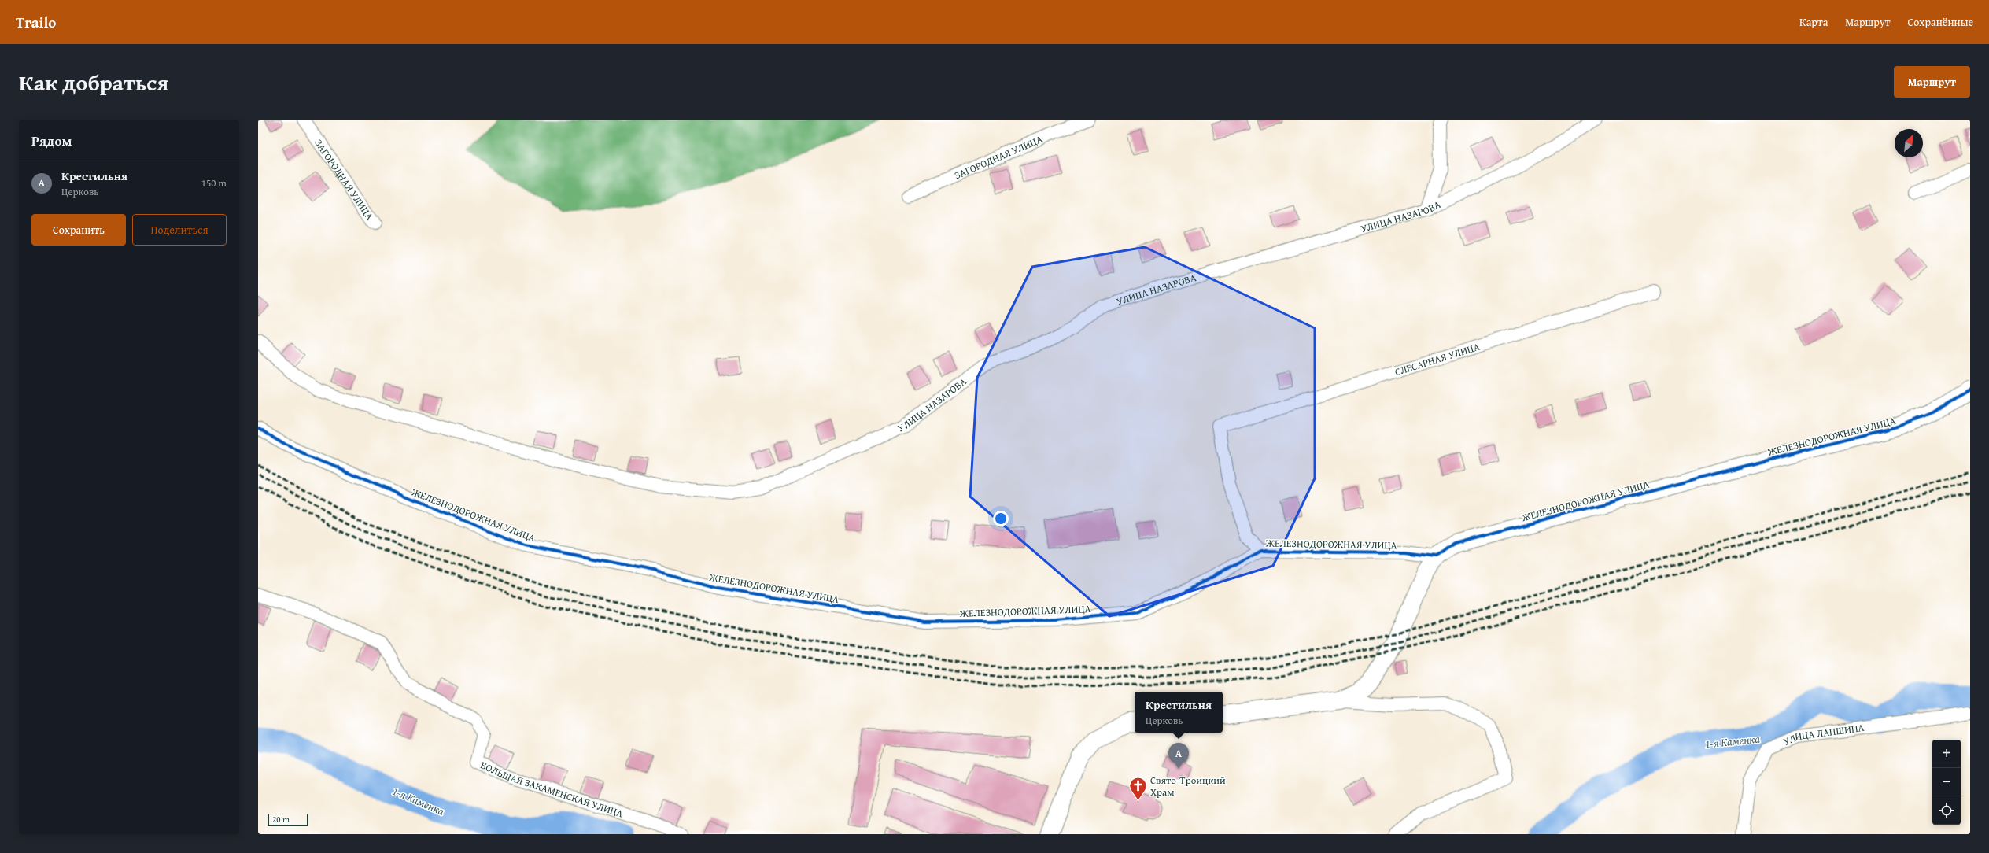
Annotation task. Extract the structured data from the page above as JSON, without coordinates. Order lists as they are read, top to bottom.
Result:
{
  "streets": {
    "street": [
      "ЗАГОРОДНАЯ УЛИЦА",
      "УЛИЦА НАЗАРОВА",
      "СЛЕСАРНАЯ УЛИЦА",
      "ЖЕЛЕЗНОДОРОЖНАЯ УЛИЦА",
      "УЛИЦА ЛАПШИНА",
      "БОЛЬШАЯ ЗАКАМЕНСКАЯ УЛИЦА"
    ]
  },
  "crossings": [
    ["СЛЕСАРНАЯ УЛИЦА", "ЖЕЛЕЗНОДОРОЖНАЯ УЛИЦА"]
  ],
  "water": ["1-я Каменка"],
  "places": {
    "church": ["Свято-Троицкий Храм"]
  },
  "scale_bar": "20 m",
  "north": "top right",
  "page": {
    "header": "Trailo",
    "nav": ["Карта", "Маршрут", "Сохранённые"],
    "title": "Как добраться",
    "buttons": [
      "Маршрут",
      ["Сохранить", "Поделиться"]
    ],
    "heading": "Рядом",
    "list": [
      {
        "mark": "A",
        "name": "Крестильня",
        "note": "Церковь",
        "value": "150 m"
      }
    ],
    "popup": ["Крестильня", "Церковь"],
    "map_buttons": ["+", "−"],
    "pins": "A",
    "scale": "20 m"
  }
}
